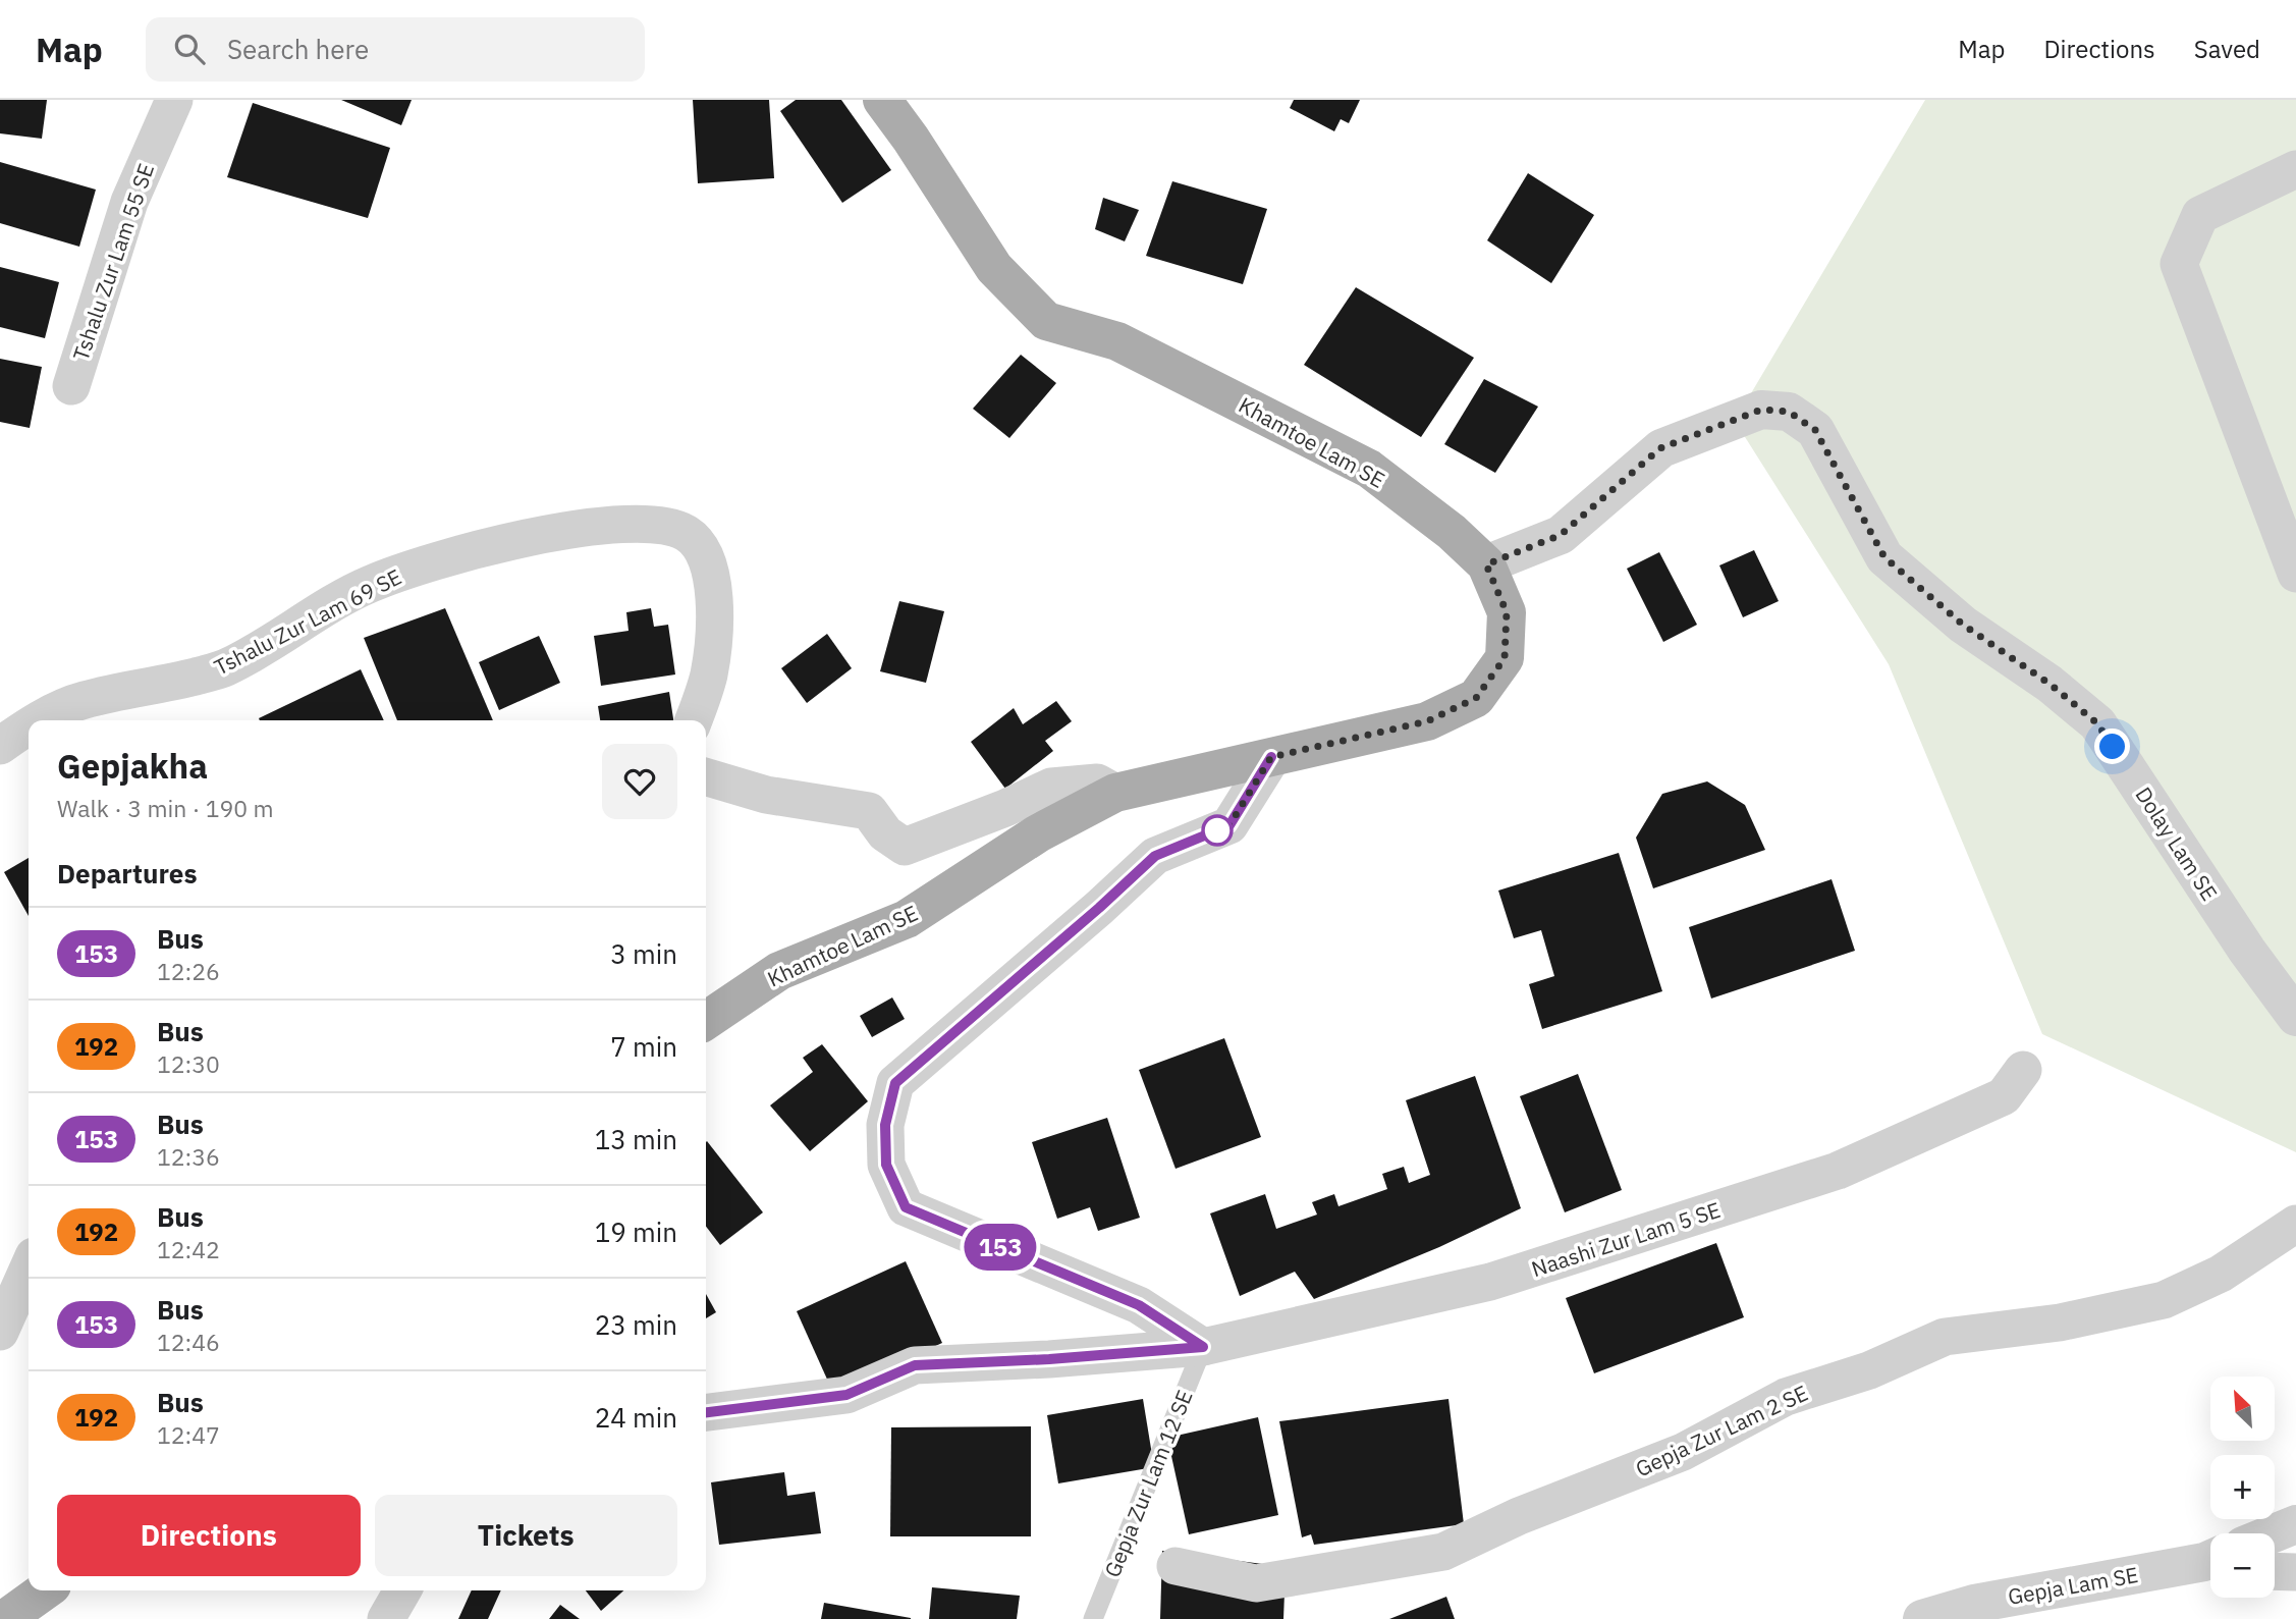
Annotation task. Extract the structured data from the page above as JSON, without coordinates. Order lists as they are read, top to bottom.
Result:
{
  "streets": {
    "main road": ["Khamtoe Lam SE"],
    "street": [
      "Tshalu Zur Lam 55 SE",
      "Tshalu Zur Lam 69 SE",
      "Dolay Lam SE",
      "Naashi Zur Lam 5 SE",
      "Gepja Zur Lam 2 SE",
      "Gepja Lam SE"
    ],
    "lane": ["Gepja Zur Lam 12 SE"]
  },
  "crossings": [
    ["Khamtoe Lam SE", "Dolay Lam SE"],
    ["Naashi Zur Lam 5 SE", "Gepja Zur Lam 12 SE"]
  ],
  "lines": ["bus line 153"],
  "north": "top left",
  "page": {
    "header": "Map",
    "search": "Search here",
    "nav": ["Map", "Directions", "Saved"],
    "on_map": "153",
    "heading": [
      ["Gepjakha", "Walk · 3 min · 190 m"],
      "Departures"
    ],
    "list": [
      {
        "mark": "153",
        "name": "Bus",
        "note": "12:26",
        "value": "3 min"
      },
      {
        "mark": "192",
        "name": "Bus",
        "note": "12:30",
        "value": "7 min"
      },
      {
        "mark": "153",
        "name": "Bus",
        "note": "12:36",
        "value": "13 min"
      },
      {
        "mark": "192",
        "name": "Bus",
        "note": "12:42",
        "value": "19 min"
      },
      {
        "mark": "153",
        "name": "Bus",
        "note": "12:46",
        "value": "23 min"
      },
      {
        "mark": "192",
        "name": "Bus",
        "note": "12:47",
        "value": "24 min"
      }
    ],
    "map_buttons": ["+", "−"],
    "buttons": ["Directions", "Tickets"]
  }
}
